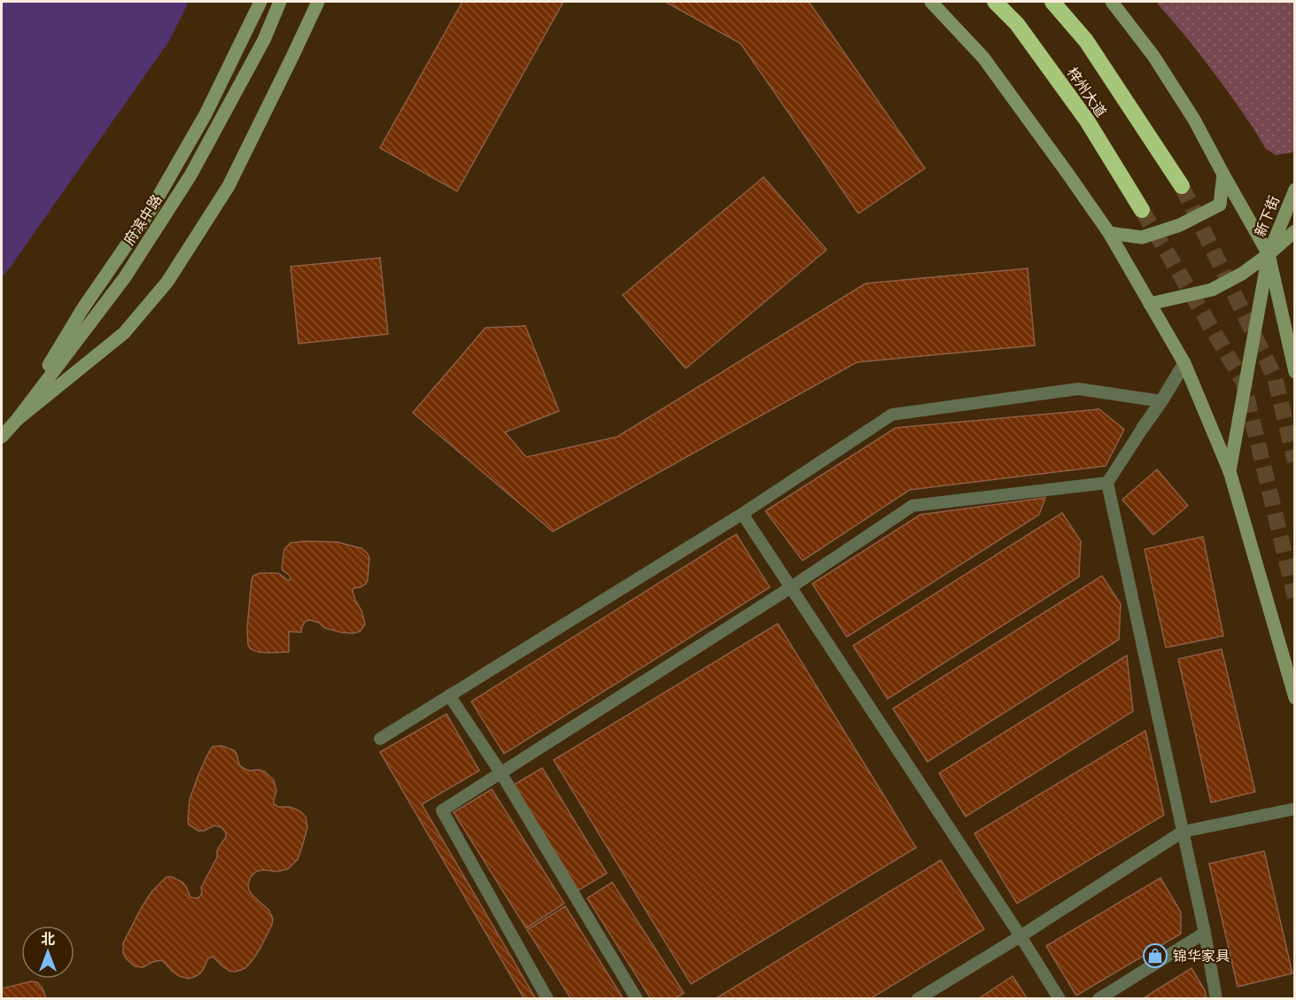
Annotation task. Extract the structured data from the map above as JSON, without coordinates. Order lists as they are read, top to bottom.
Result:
{
  "streets": {
    "highway": ["梓州大道"],
    "main road": ["新下街", "府滨中路"]
  },
  "places": {
    "shop": ["锦华家具"]
  },
  "north": "top"
}
